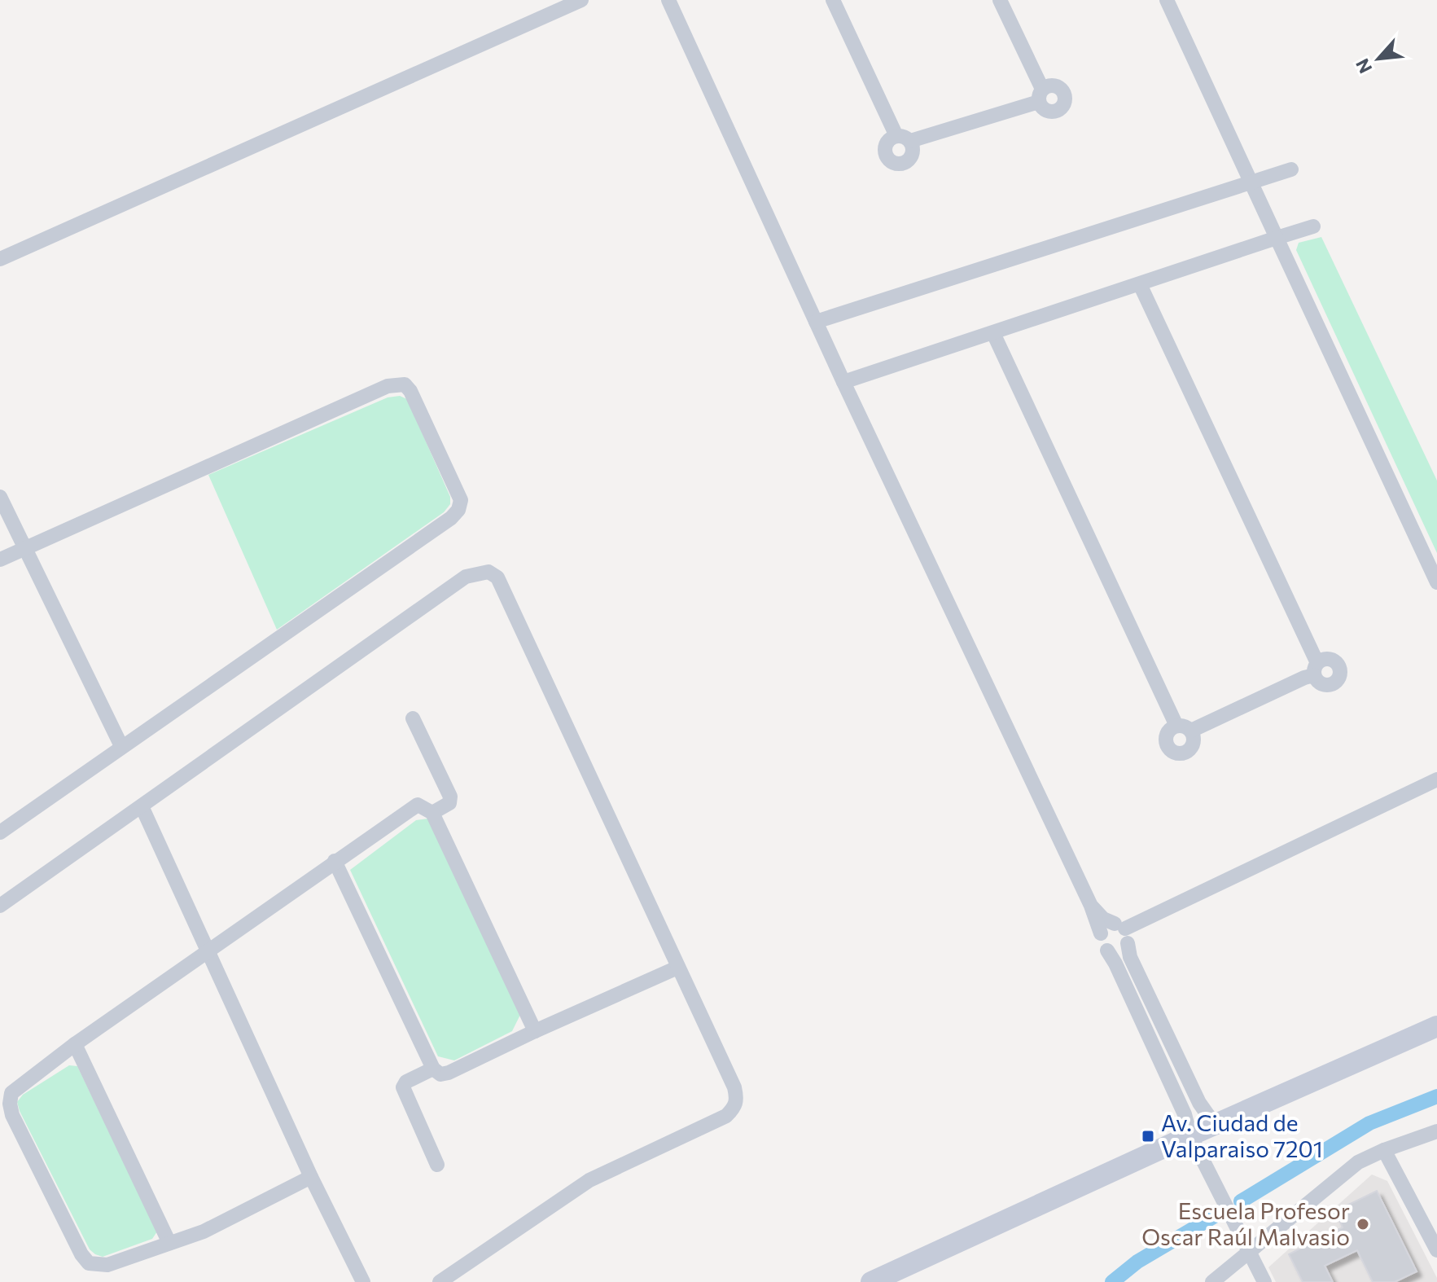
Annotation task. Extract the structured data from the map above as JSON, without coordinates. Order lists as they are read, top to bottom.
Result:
{
  "places": {
    "transit": ["Av. Ciudad de Valparaiso 7201"],
    "other": ["Escuela Profesor Oscar Raúl Malvasio"]
  },
  "north": "bottom left"
}
